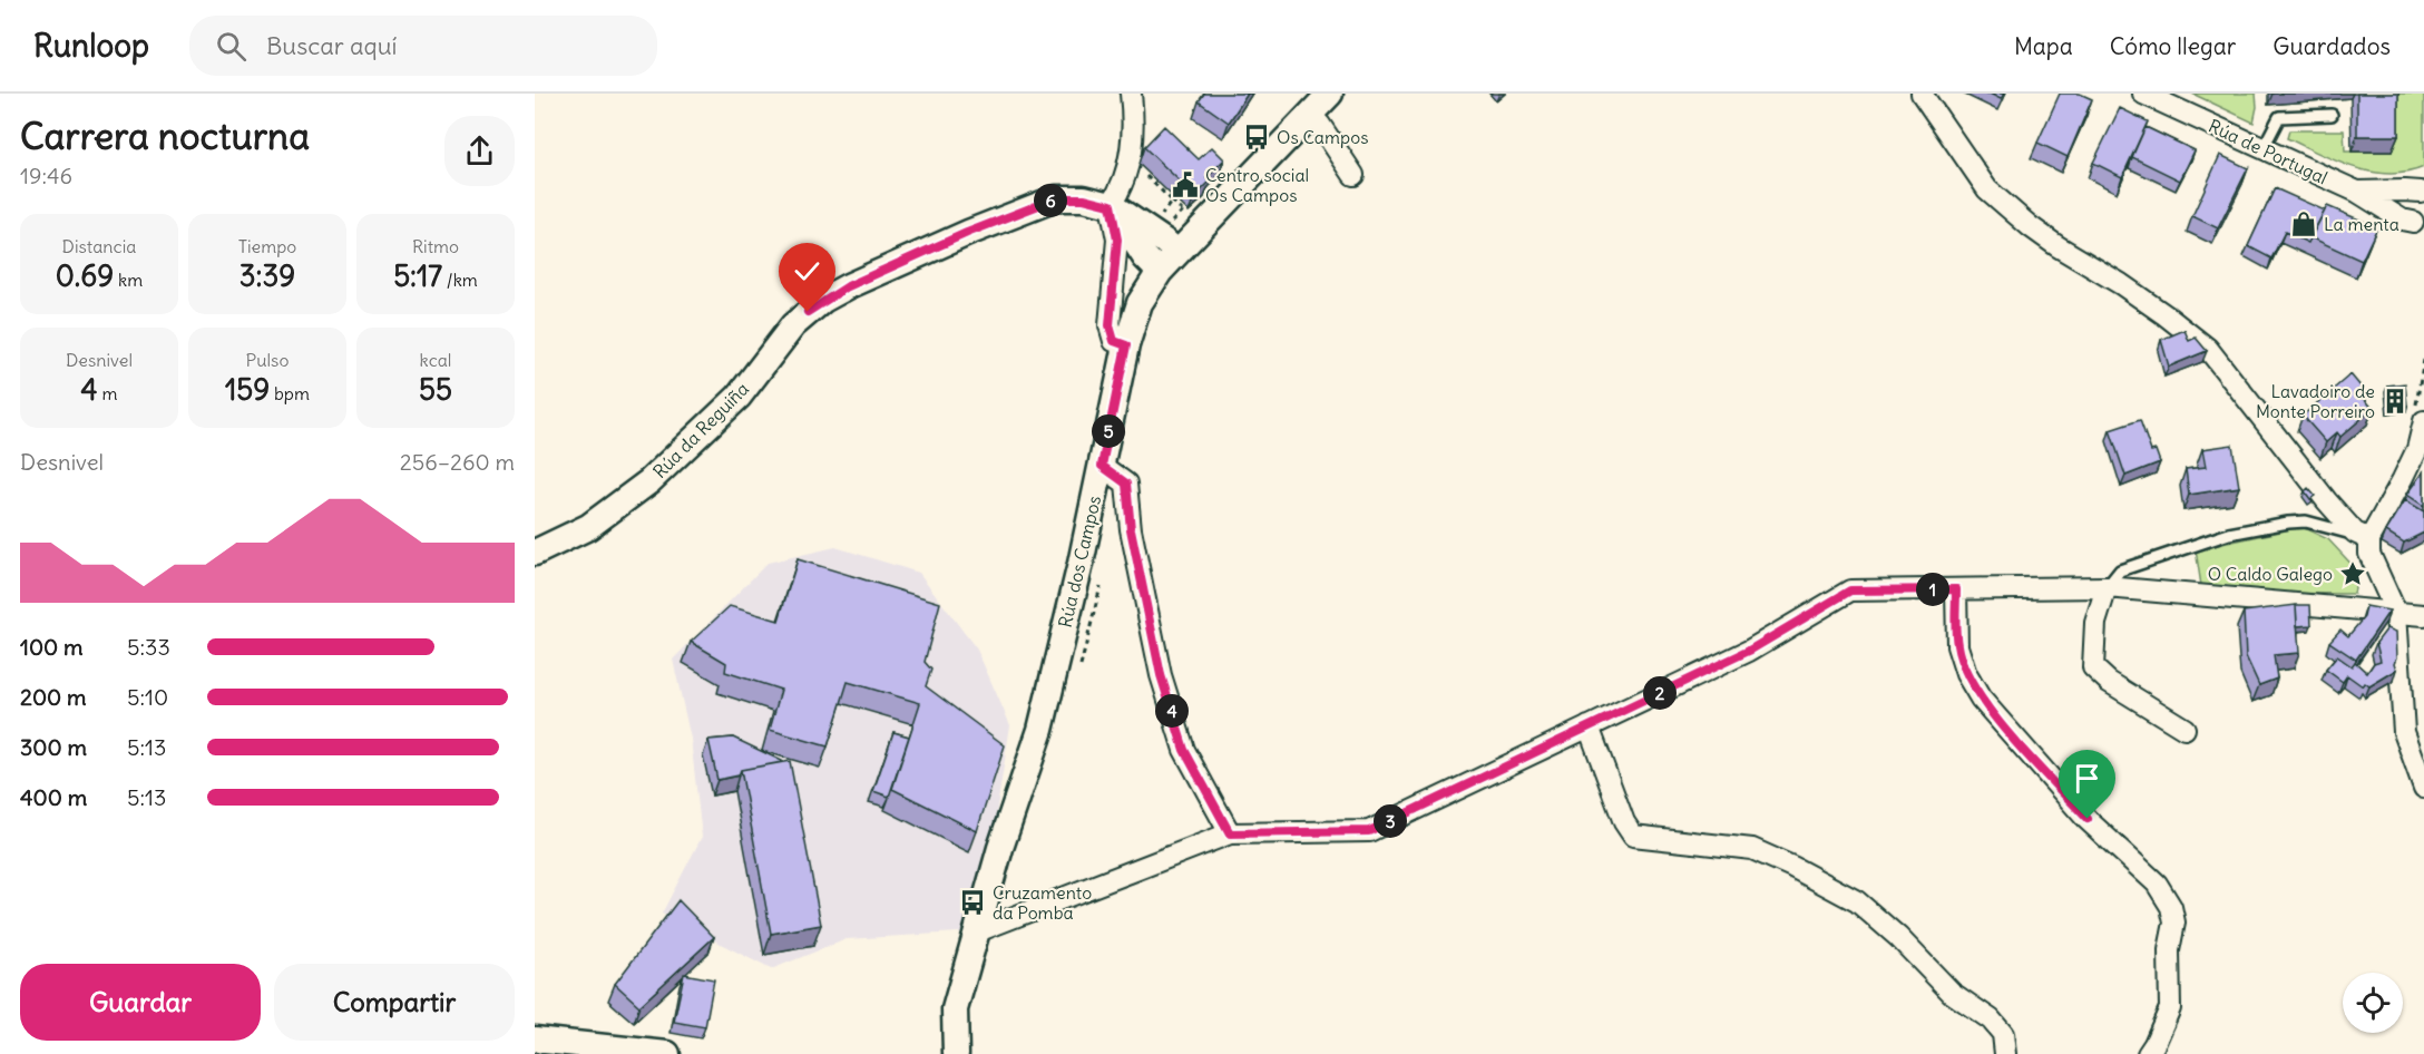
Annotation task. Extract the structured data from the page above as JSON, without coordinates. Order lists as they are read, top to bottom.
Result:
{
  "streets": {
    "street": ["Rúa de Portugal", "Rúa da Reguiña", "Rúa dos Campos"]
  },
  "crossings": [
    ["Rúa da Reguiña", "Rúa dos Campos"]
  ],
  "places": {
    "bus stop": ["Os Campos", "Cruzamento da Pomba"],
    "public building": ["Centro social Os Campos"],
    "shop": ["La menta"],
    "building": ["Lavadoiro de Monte Porreiro"],
    "place": ["O Caldo Galego"]
  },
  "page": {
    "header": "Runloop",
    "search": "Buscar aquí",
    "nav": ["Mapa", "Cómo llegar", "Guardados"],
    "heading": ["Carrera nocturna", "19:46"],
    "pins": [
      "6",
      "5",
      "1",
      "2",
      "4",
      "3"
    ],
    "stats": [
      ["Distancia", "0.69 km"],
      ["Tiempo", "3:39"],
      ["Ritmo", "5:17 /km"],
      ["Desnivel", "4 m"],
      ["Pulso", "159 bpm"],
      ["kcal", "55"]
    ],
    "chart": ["Desnivel", "256–260 m"],
    "list": [
      {
        "name": "100 m",
        "note": "5:33"
      },
      {
        "name": "200 m",
        "note": "5:10"
      },
      {
        "name": "300 m",
        "note": "5:13"
      },
      {
        "name": "400 m",
        "note": "5:13"
      }
    ],
    "buttons": ["Guardar", "Compartir"]
  }
}
